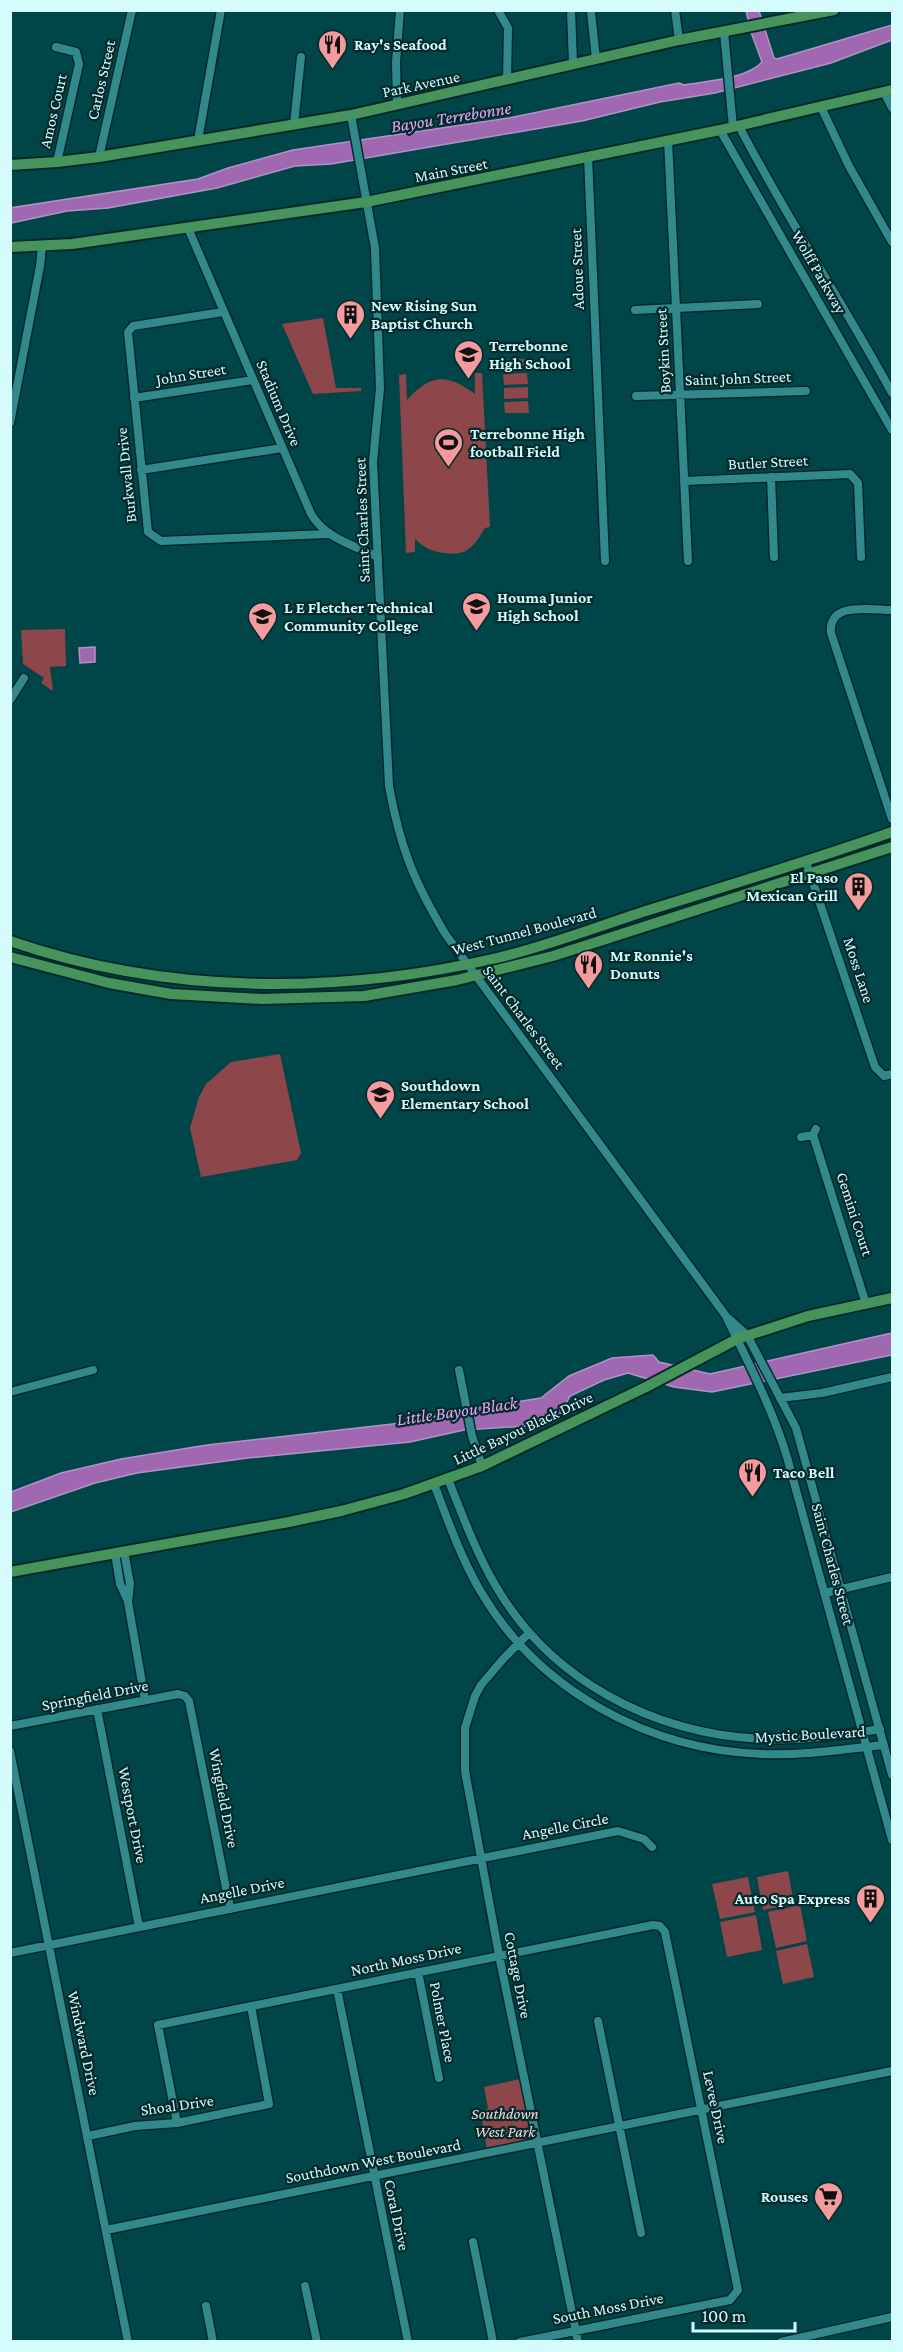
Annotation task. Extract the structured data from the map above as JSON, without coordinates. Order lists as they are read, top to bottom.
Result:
{
  "streets": {
    "main road": [
      "Park Avenue",
      "Main Street",
      "West Tunnel Boulevard",
      "Little Bayou Black Drive"
    ],
    "street": [
      "Carlos Street",
      "Amos Court",
      "Adoue Street",
      "Wolff Parkway",
      "Boykin Street",
      "John Street",
      "Saint John Street",
      "Stadium Drive",
      "Butler Street",
      "Burkwall Drive",
      "Saint Charles Street",
      "Moss Lane",
      "Gemini Court",
      "Springfield Drive",
      "Mystic Boulevard",
      "Wingfield Drive",
      "Westport Drive",
      "Angelle Circle",
      "Angelle Drive",
      "North Moss Drive",
      "Cottage Drive",
      "Polmer Place",
      "Windward Drive",
      "Shoal Drive",
      "Levee Drive",
      "Southdown West Boulevard",
      "Coral Drive",
      "South Moss Drive"
    ]
  },
  "crossings": [
    ["Carlos Street", "Park Avenue"],
    ["Park Avenue", "Amos Court"],
    ["Park Avenue", "Saint Charles Street"],
    ["Main Street", "Adoue Street"],
    ["Main Street", "Wolff Parkway"],
    ["Main Street", "Boykin Street"],
    ["Main Street", "Stadium Drive"],
    ["Main Street", "Saint Charles Street"],
    ["Boykin Street", "Saint John Street"],
    ["Boykin Street", "Butler Street"],
    ["John Street", "Stadium Drive"],
    ["John Street", "Burkwall Drive"],
    ["Stadium Drive", "Burkwall Drive"],
    ["Stadium Drive", "Saint Charles Street"],
    ["Saint Charles Street", "West Tunnel Boulevard"],
    ["Saint Charles Street", "Little Bayou Black Drive"],
    ["Saint Charles Street", "Mystic Boulevard"],
    ["West Tunnel Boulevard", "Moss Lane"],
    ["Gemini Court", "Little Bayou Black Drive"],
    ["Little Bayou Black Drive", "Mystic Boulevard"],
    ["Springfield Drive", "Wingfield Drive"],
    ["Springfield Drive", "Westport Drive"],
    ["Mystic Boulevard", "Cottage Drive"],
    ["Wingfield Drive", "Angelle Drive"],
    ["Westport Drive", "Angelle Drive"],
    ["Angelle Circle", "Angelle Drive"],
    ["Angelle Circle", "Cottage Drive"],
    ["Angelle Drive", "Cottage Drive"],
    ["Angelle Drive", "Windward Drive"],
    ["North Moss Drive", "Cottage Drive"],
    ["North Moss Drive", "Polmer Place"],
    ["North Moss Drive", "Shoal Drive"],
    ["North Moss Drive", "Levee Drive"],
    ["North Moss Drive", "Coral Drive"],
    ["Cottage Drive", "Southdown West Boulevard"],
    ["Cottage Drive", "South Moss Drive"],
    ["Windward Drive", "Shoal Drive"],
    ["Windward Drive", "Southdown West Boulevard"],
    ["Levee Drive", "Southdown West Boulevard"],
    ["Levee Drive", "South Moss Drive"],
    ["Southdown West Boulevard", "Coral Drive"]
  ],
  "water": ["Bayou Terrebonne", "Little Bayou Black"],
  "parks": ["Southdown West Park"],
  "places": {
    "restaurant": ["Ray's Seafood", "Mr Ronnie's Donuts", "Taco Bell"],
    "building": ["New Rising Sun Baptist Church", "El Paso Mexican Grill", "Auto Spa Express"],
    "school or university": [
      "Terrebonne High School",
      "Houma Junior High School",
      "L E Fletcher Technical Community College",
      "Southdown Elementary School"
    ],
    "sports": ["Terrebonne High football Field"],
    "supermarket": ["Rouses"]
  },
  "scale_bar": "100 m"
}
